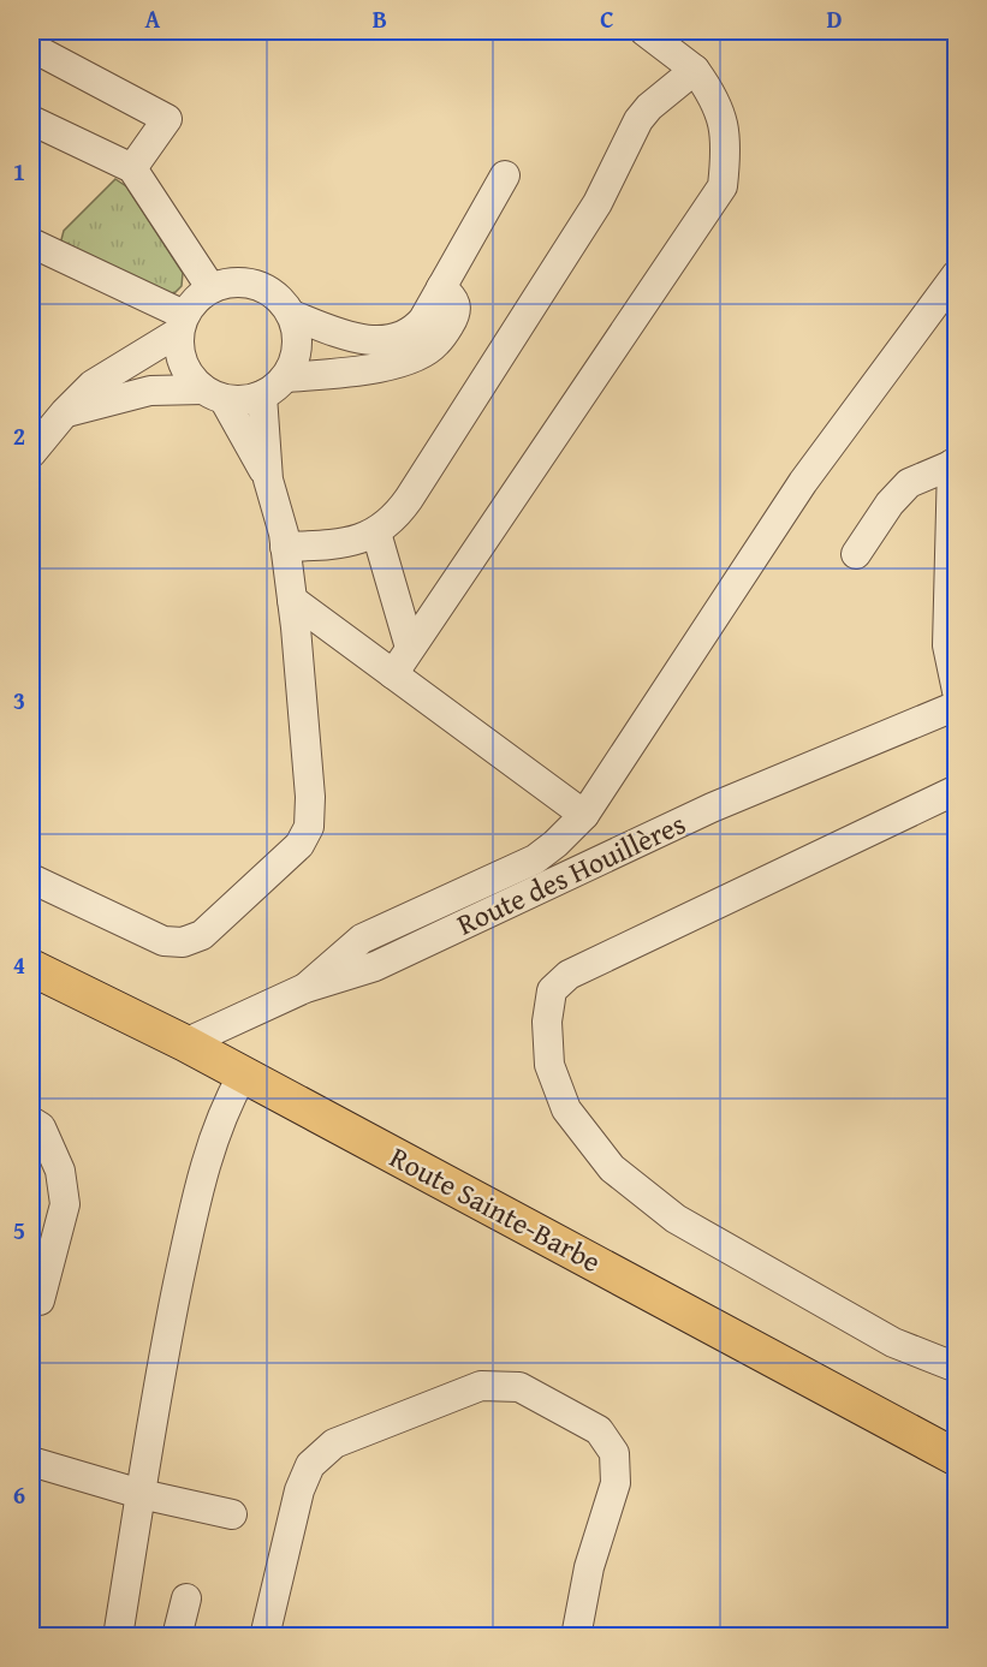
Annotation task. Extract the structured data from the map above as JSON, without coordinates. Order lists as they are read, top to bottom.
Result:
{
  "streets": {
    "main road": ["Route Sainte-Barbe"],
    "lane": ["Route des Houillères"]
  },
  "crossings": [
    ["Route des Houillères", "Route Sainte-Barbe"]
  ],
  "grid": {
    "columns": [
      "A",
      "B",
      "C",
      "D"
    ],
    "rows": [
      "1",
      "2",
      "3",
      "4",
      "5",
      "6"
    ]
  }
}
